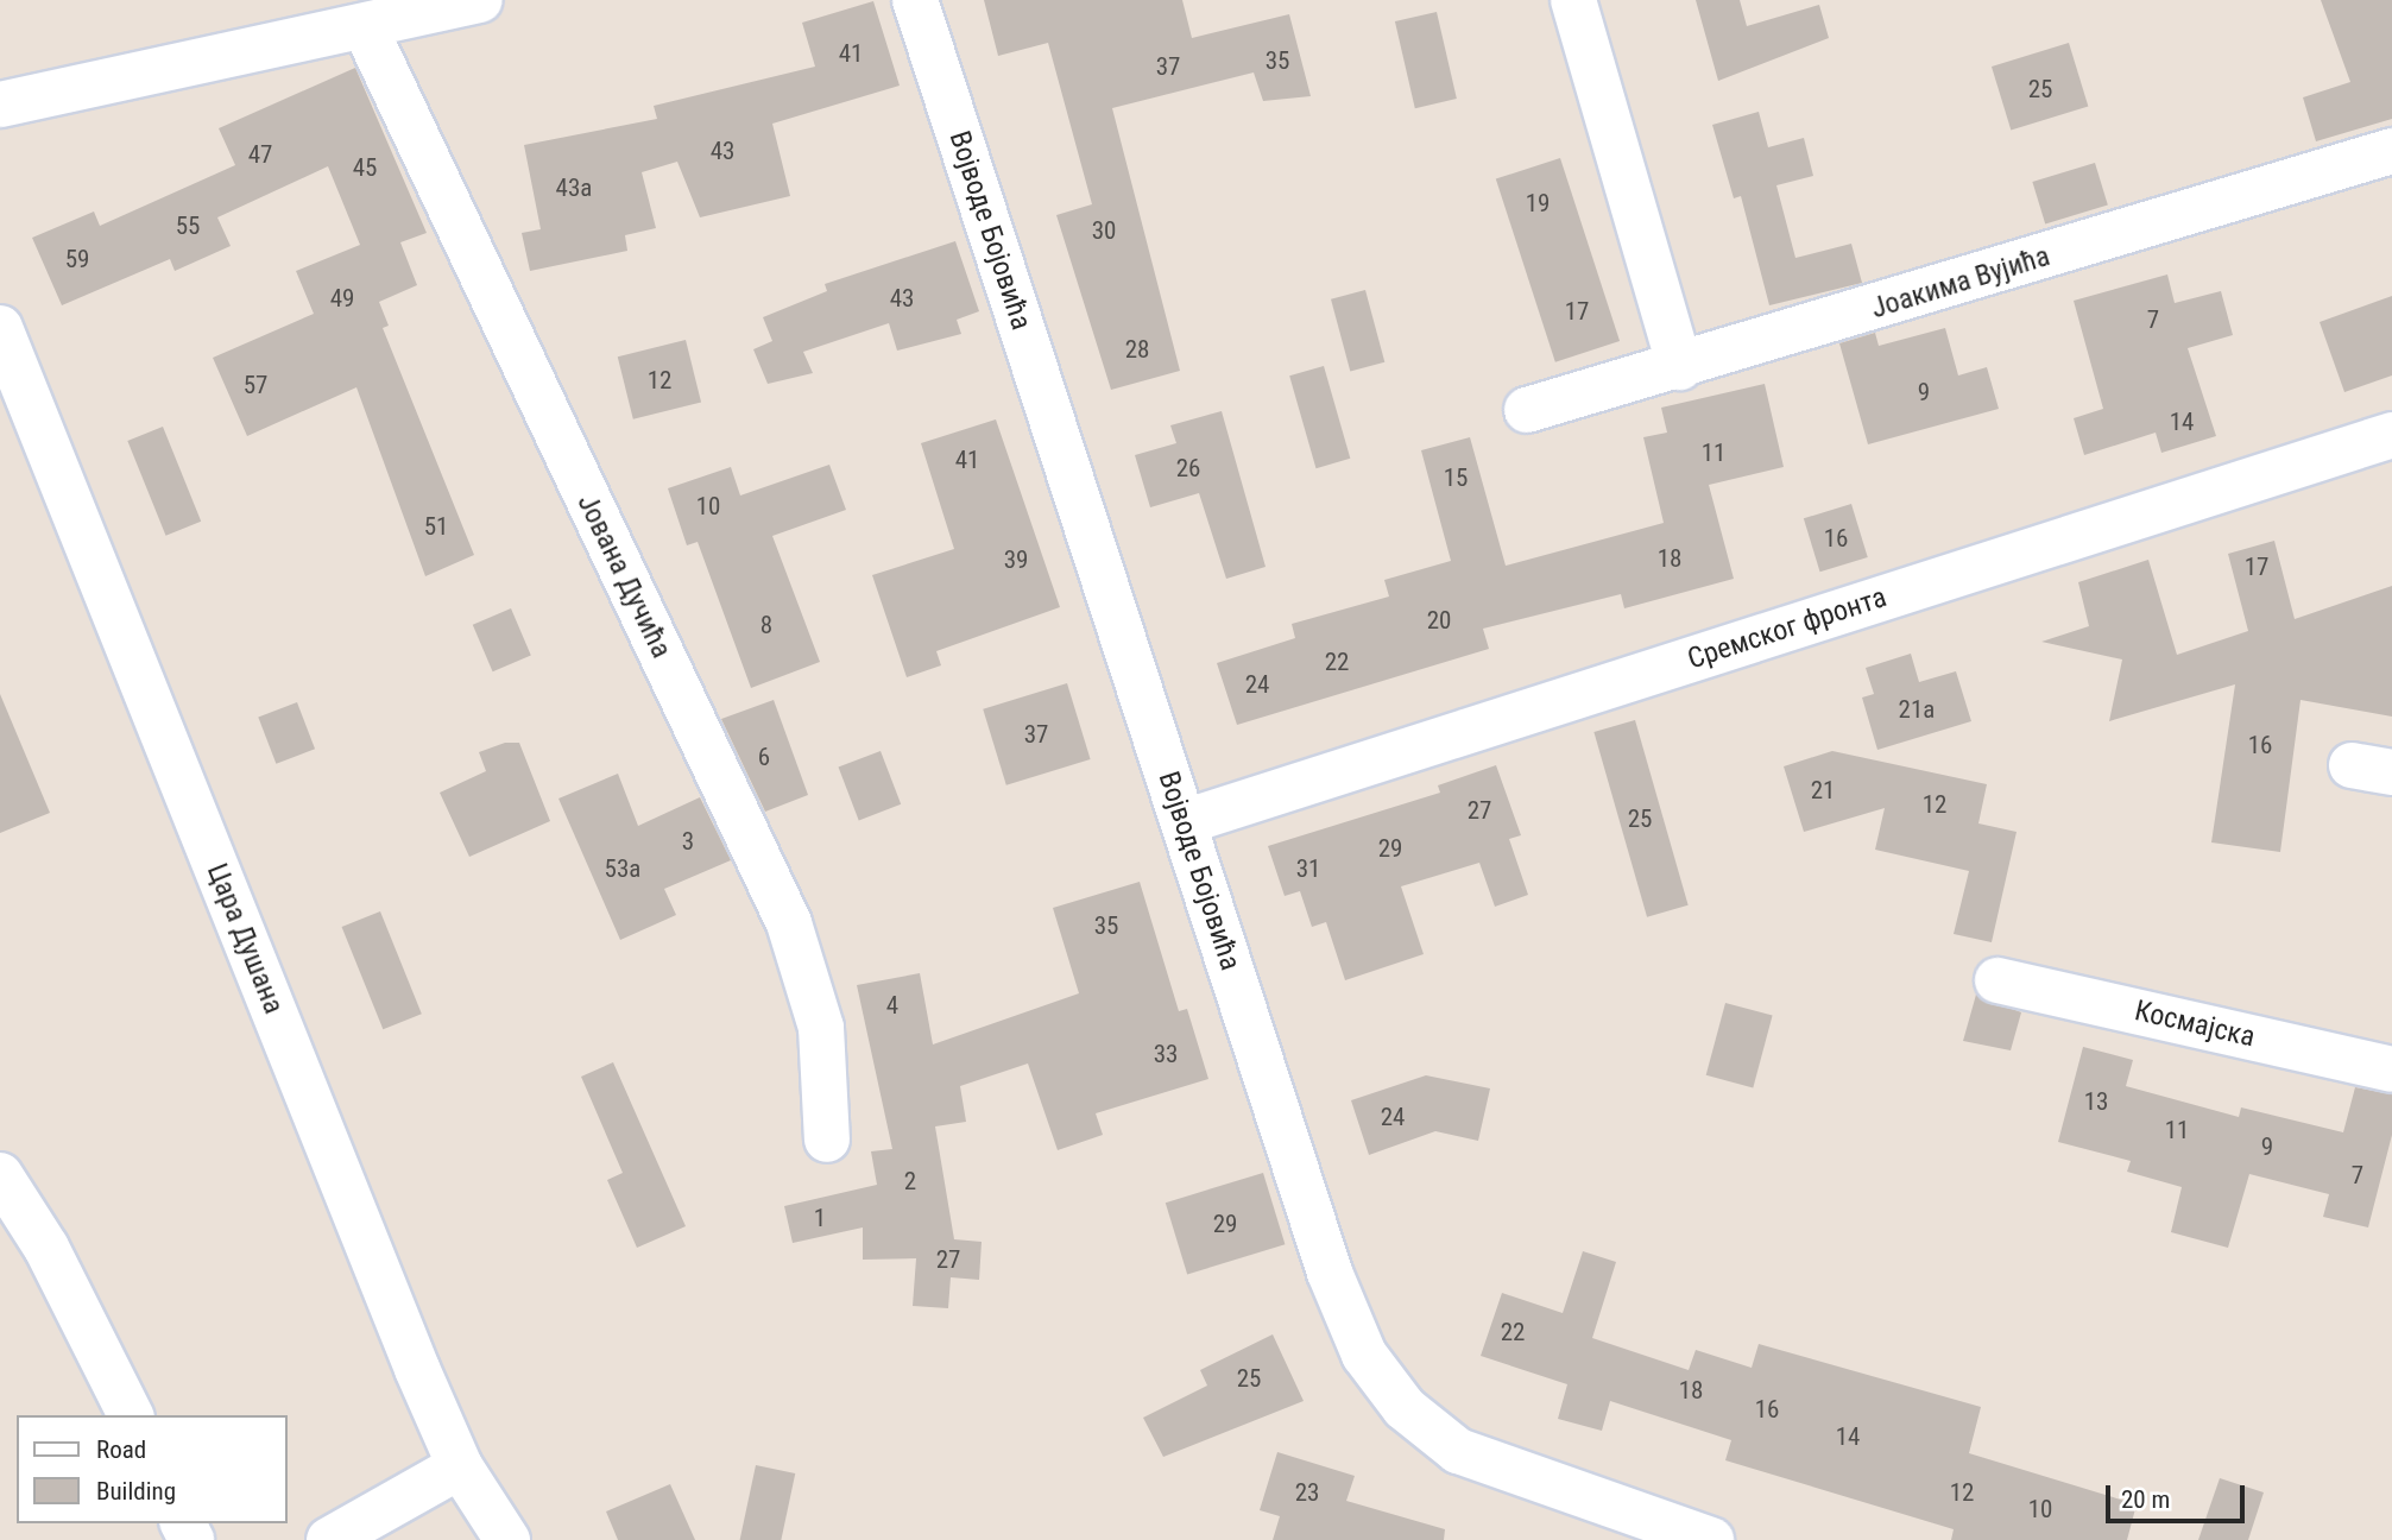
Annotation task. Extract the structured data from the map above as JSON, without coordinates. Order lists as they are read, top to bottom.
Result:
{
  "streets": {
    "street": [
      "Војводе Бојовића",
      "Јоакима Вујића",
      "Јована Дучића",
      "Сремског фронта",
      "Цара Душана",
      "Космајска"
    ]
  },
  "crossings": [
    ["Војводе Бојовића", "Сремског фронта"]
  ],
  "house_numbers": [
    "41",
    "35",
    "37",
    "25",
    "43",
    "47",
    "45",
    "43a",
    "19",
    "55",
    "30",
    "59",
    "49",
    "43",
    "17",
    "7",
    "28",
    "12",
    "57",
    "9",
    "14",
    "11",
    "41",
    "26",
    "15",
    "10",
    "51",
    "16",
    "18",
    "39",
    "17",
    "20",
    "8",
    "22",
    "24",
    "21a",
    "37",
    "16",
    "6",
    "21",
    "12",
    "27",
    "25",
    "3",
    "29",
    "53a",
    "31",
    "35",
    "4",
    "33",
    "13",
    "24",
    "11",
    "9",
    "7",
    "2",
    "1",
    "29",
    "27",
    "22",
    "25",
    "18",
    "16",
    "14",
    "23",
    "12",
    "10"
  ],
  "legend": ["Road", "Building"],
  "scale_bar": "20 m"
}
